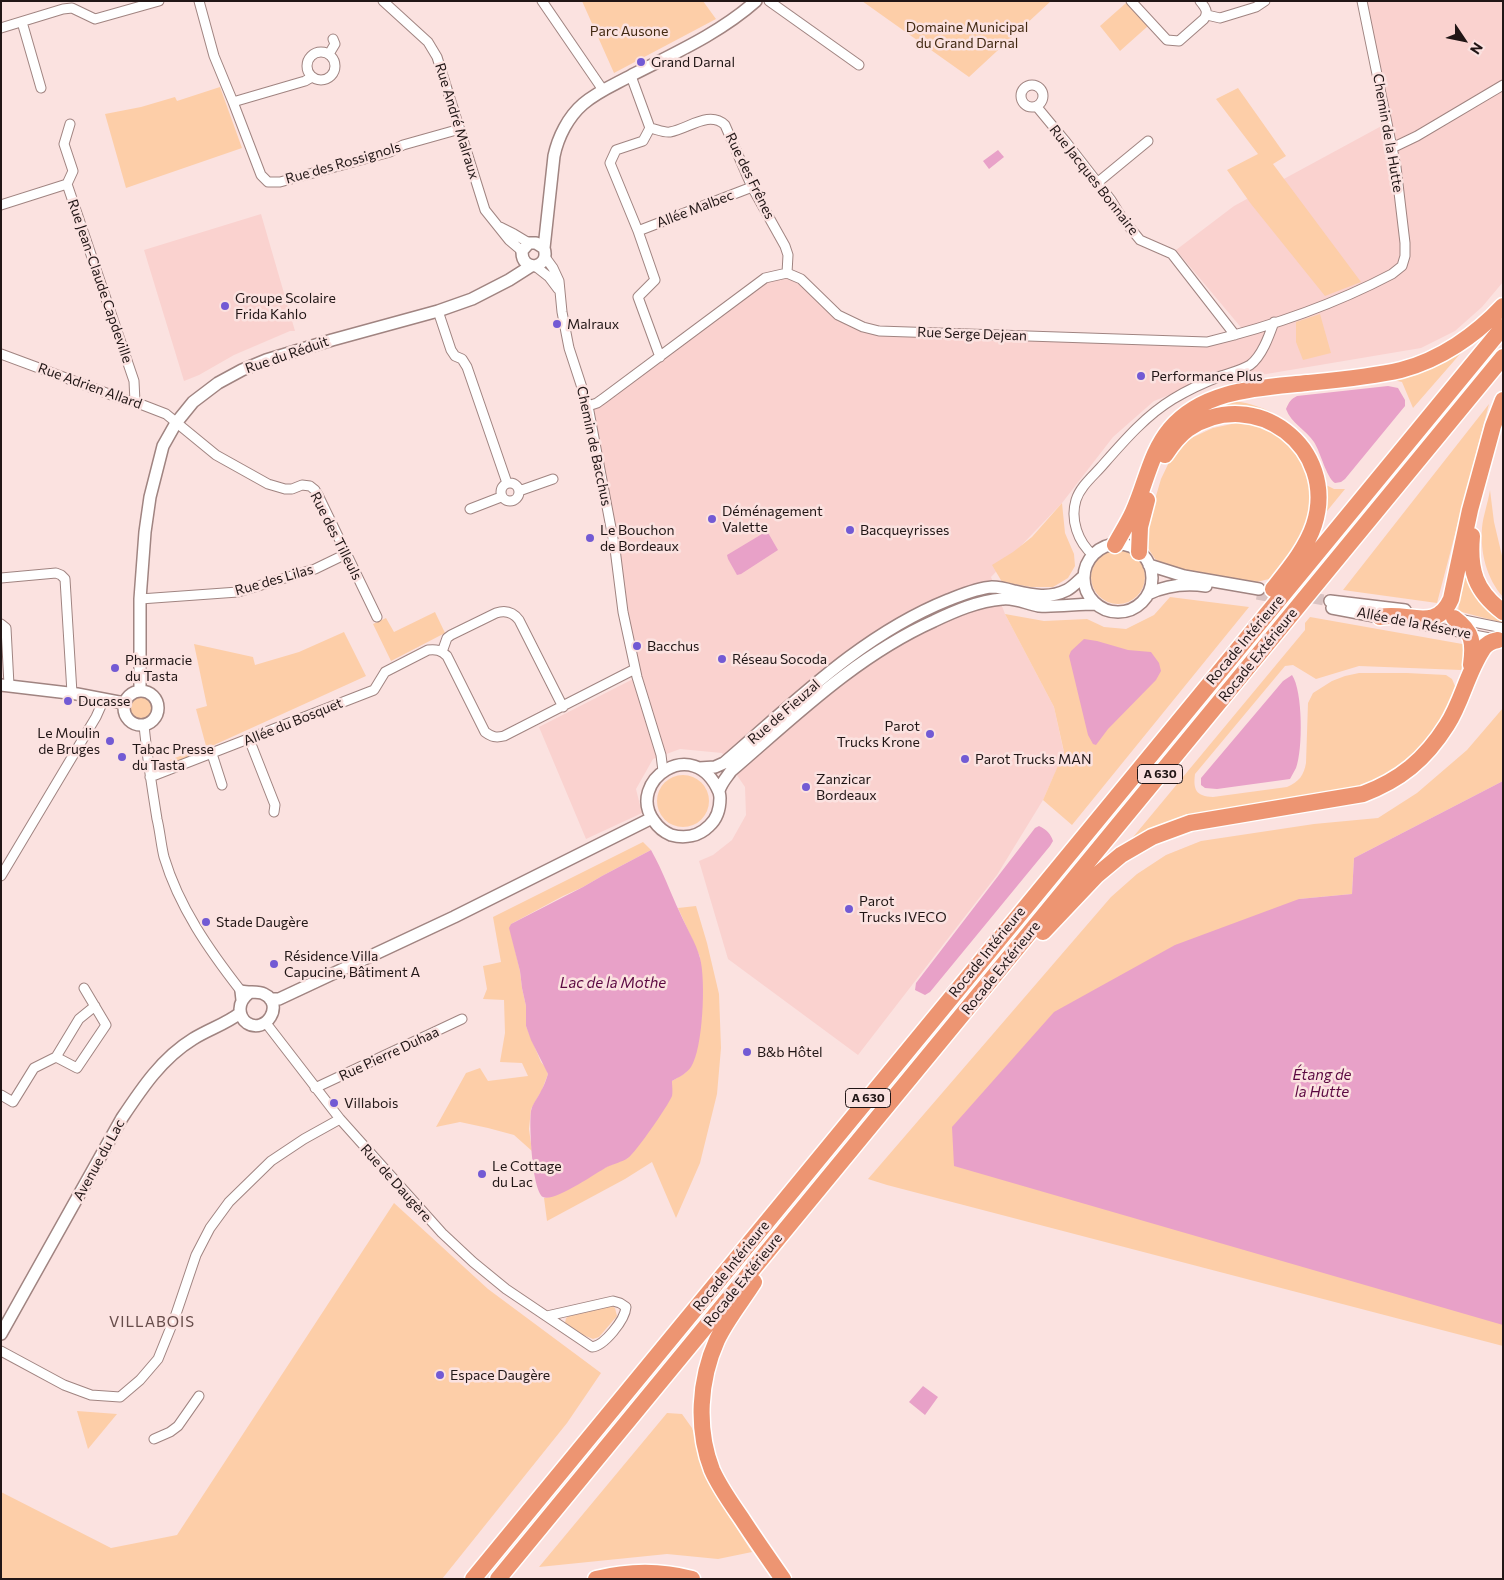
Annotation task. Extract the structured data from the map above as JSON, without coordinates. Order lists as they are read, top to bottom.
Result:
{
  "streets": {
    "highway": ["Rocade Intérieure", "Rocade Extérieure", "A 630"],
    "street": [
      "Rue André Malraux",
      "Chemin de la Hutte",
      "Rue des Rossignols",
      "Rue des Frênes",
      "Rue Jacques Bonnaire",
      "Allée Malbec",
      "Rue Jean-Claude Capdeville",
      "Rue Serge Dejean",
      "Rue du Réduit",
      "Rue Adrien Allard",
      "Chemin de Bacchus",
      "Rue des Tilleuls",
      "Rue des Lilas",
      "Allée de la Réserve",
      "Rue de Fieuzal",
      "Allée du Bosquet",
      "Rue Pierre Duhaa",
      "Avenue du Lac",
      "Rue de Daugère"
    ]
  },
  "crossings": [
    ["Rue André Malraux", "Rue des Rossignols"],
    ["Rue André Malraux", "Rue du Réduit"],
    ["Rue André Malraux", "Chemin de Bacchus"],
    ["Chemin de la Hutte", "Rue Serge Dejean"],
    ["Rue des Frênes", "Allée Malbec"],
    ["Rue des Frênes", "Rue Serge Dejean"],
    ["Rue Jacques Bonnaire", "Rue Serge Dejean"],
    ["Rue Jean-Claude Capdeville", "Rue Adrien Allard"],
    ["Rue du Réduit", "Rue Adrien Allard"],
    ["Rue du Réduit", "Chemin de Bacchus"],
    ["Rue du Réduit", "Rue des Tilleuls"],
    ["Rue du Réduit", "Rue des Lilas"],
    ["Rue Adrien Allard", "Rue des Tilleuls"],
    ["Chemin de Bacchus", "Rue de Fieuzal"],
    ["Rue des Tilleuls", "Rue des Lilas"],
    ["Rue Pierre Duhaa", "Rue de Daugère"],
    ["Avenue du Lac", "Rue de Daugère"]
  ],
  "districts": ["VILLABOIS"],
  "water": ["Lac de la Mothe", "Étang de la Hutte"],
  "parks": ["Domaine Municipal du Grand Darnal", "Parc Ausone"],
  "places": [
    "Grand Darnal",
    "Groupe Scolaire Frida Kahlo",
    "Malraux",
    "Performance Plus",
    "Déménagement Valette",
    "Bacqueyrisses",
    "Le Bouchon de Bordeaux",
    "Bacchus",
    "Réseau Socoda",
    "Pharmacie du Tasta",
    "Ducasse",
    "Parot Trucks Krone",
    "Le Moulin de Bruges",
    "Tabac Presse du Tasta",
    "Parot Trucks MAN",
    "Zanzicar Bordeaux",
    "Parot Trucks IVECO",
    "Stade Daugère",
    "Résidence Villa Capucine, Bâtiment A",
    "B&b Hôtel",
    "Villabois",
    "Le Cottage du Lac",
    "Espace Daugère"
  ],
  "north": "bottom right"
}
